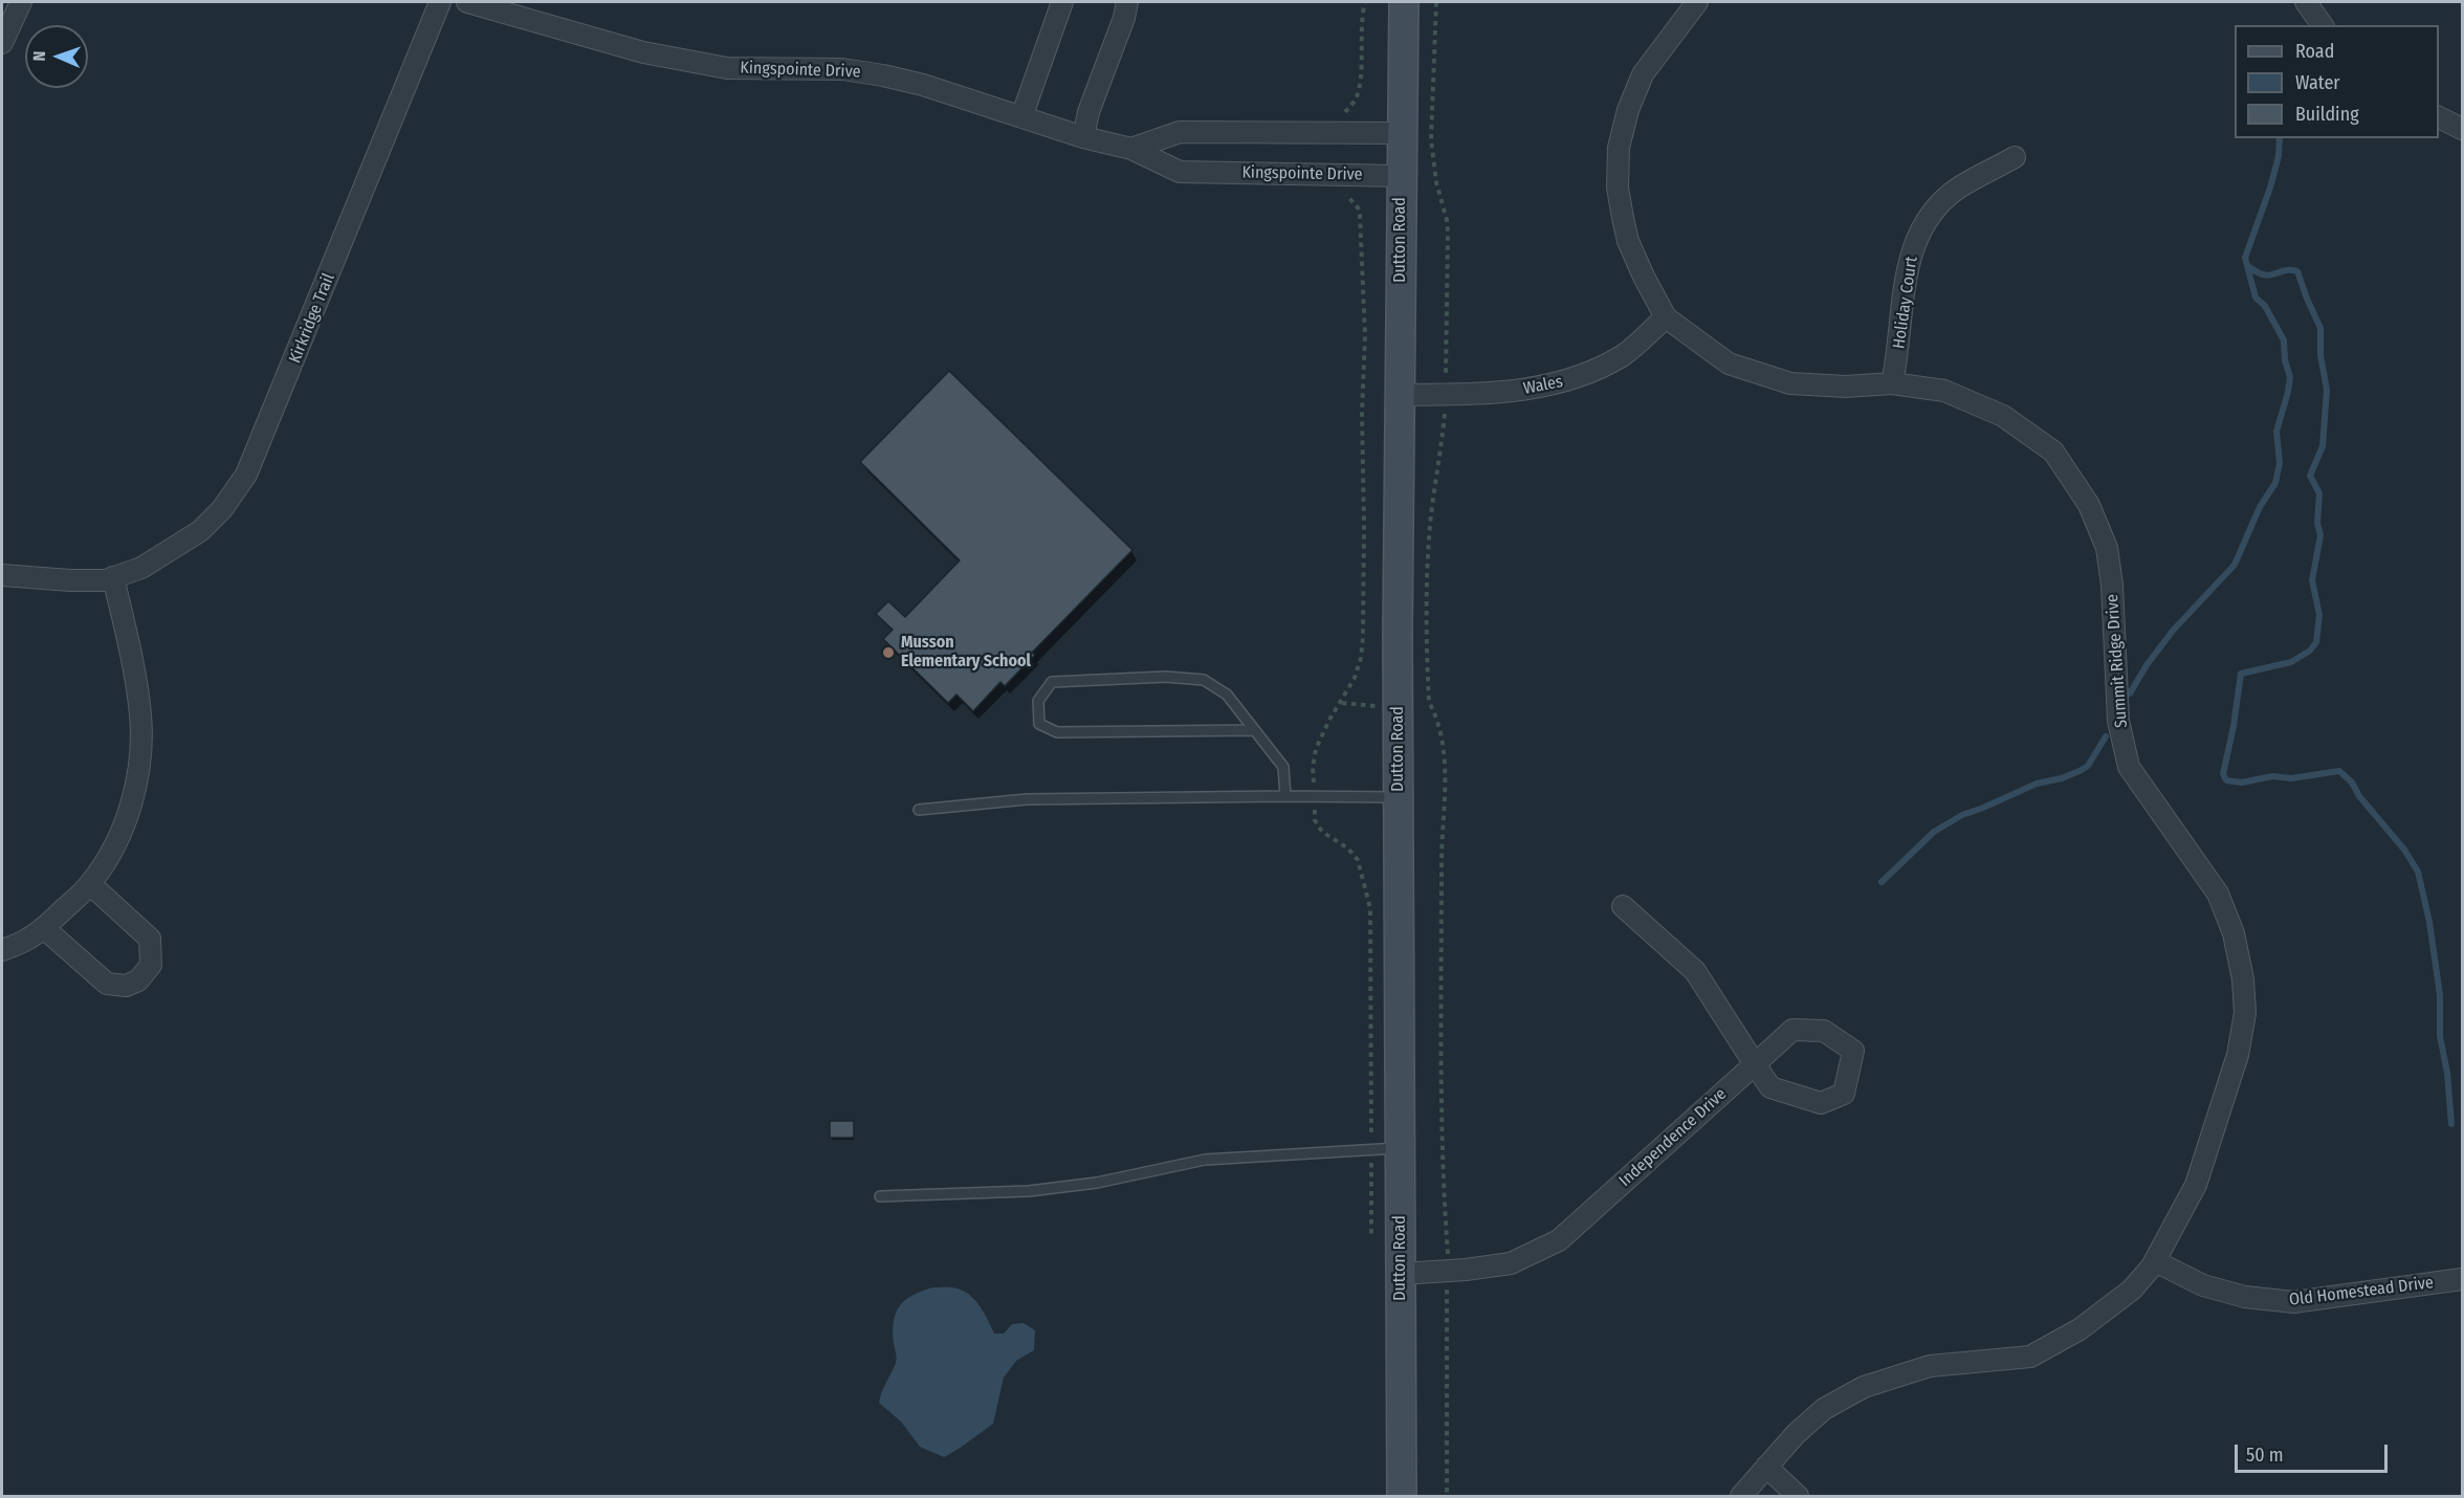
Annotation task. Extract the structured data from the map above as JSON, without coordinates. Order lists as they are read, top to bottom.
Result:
{
  "streets": {
    "street": [
      "Kingspointe Drive",
      "Dutton Road",
      "Holiday Court",
      "Kirkridge Trail",
      "Wales",
      "Summit Ridge Drive",
      "Independence Drive",
      "Old Homestead Drive"
    ]
  },
  "crossings": [
    ["Kingspointe Drive", "Dutton Road"],
    ["Dutton Road", "Wales"],
    ["Dutton Road", "Independence Drive"],
    ["Holiday Court", "Summit Ridge Drive"],
    ["Wales", "Summit Ridge Drive"],
    ["Summit Ridge Drive", "Old Homestead Drive"]
  ],
  "places": ["Musson Elementary School"],
  "legend": ["Road", "Water", "Building"],
  "scale_bar": "50 m",
  "north": "left"
}
